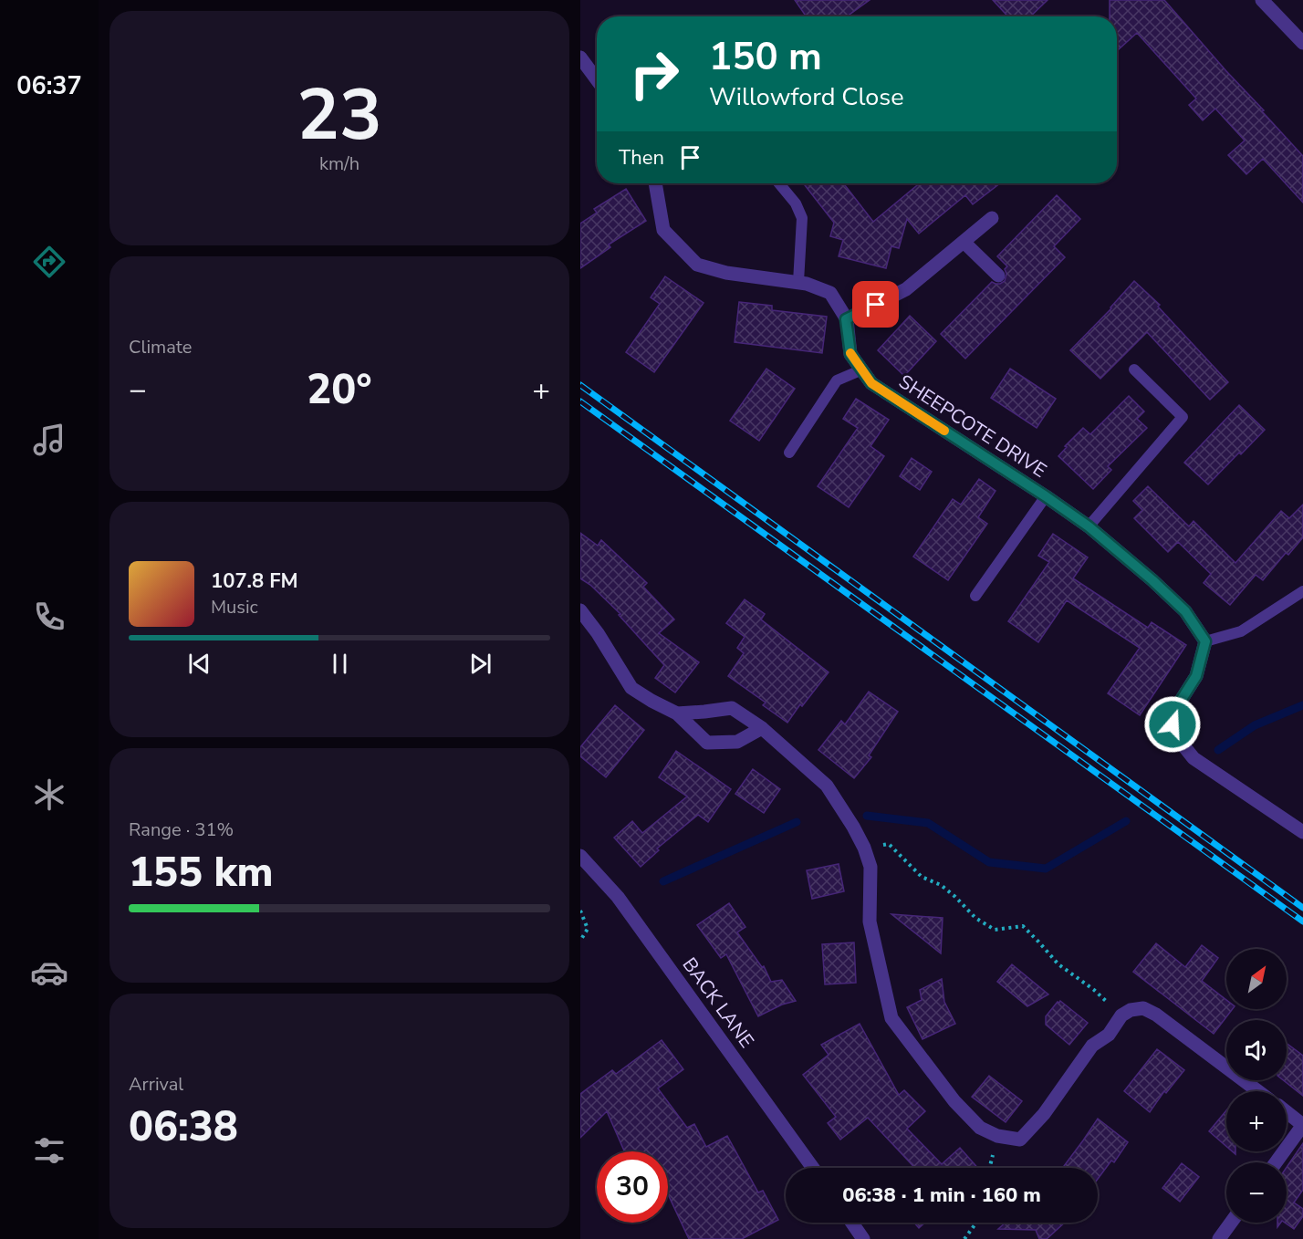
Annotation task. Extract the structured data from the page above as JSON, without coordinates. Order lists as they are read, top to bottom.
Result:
{
  "streets": {
    "street": ["SHEEPCOTE DRIVE", "BACK LANE"]
  },
  "north": "top right",
  "page": {
    "tabs": "06:37",
    "tile": [
      ["23", "km/h"],
      "Climate",
      ["Range · 31%", "155 km"],
      ["Arrival", "06:38"]
    ],
    "turn": ["150 m", "Willowford Close"],
    "then": "Then",
    "heat": ["−", "20°", "+"],
    "song": ["107.8 FM", "Music"],
    "map_buttons": ["+", "−"],
    "limit": "30",
    "trip": "06:38 · 1 min · 160 m"
  }
}
